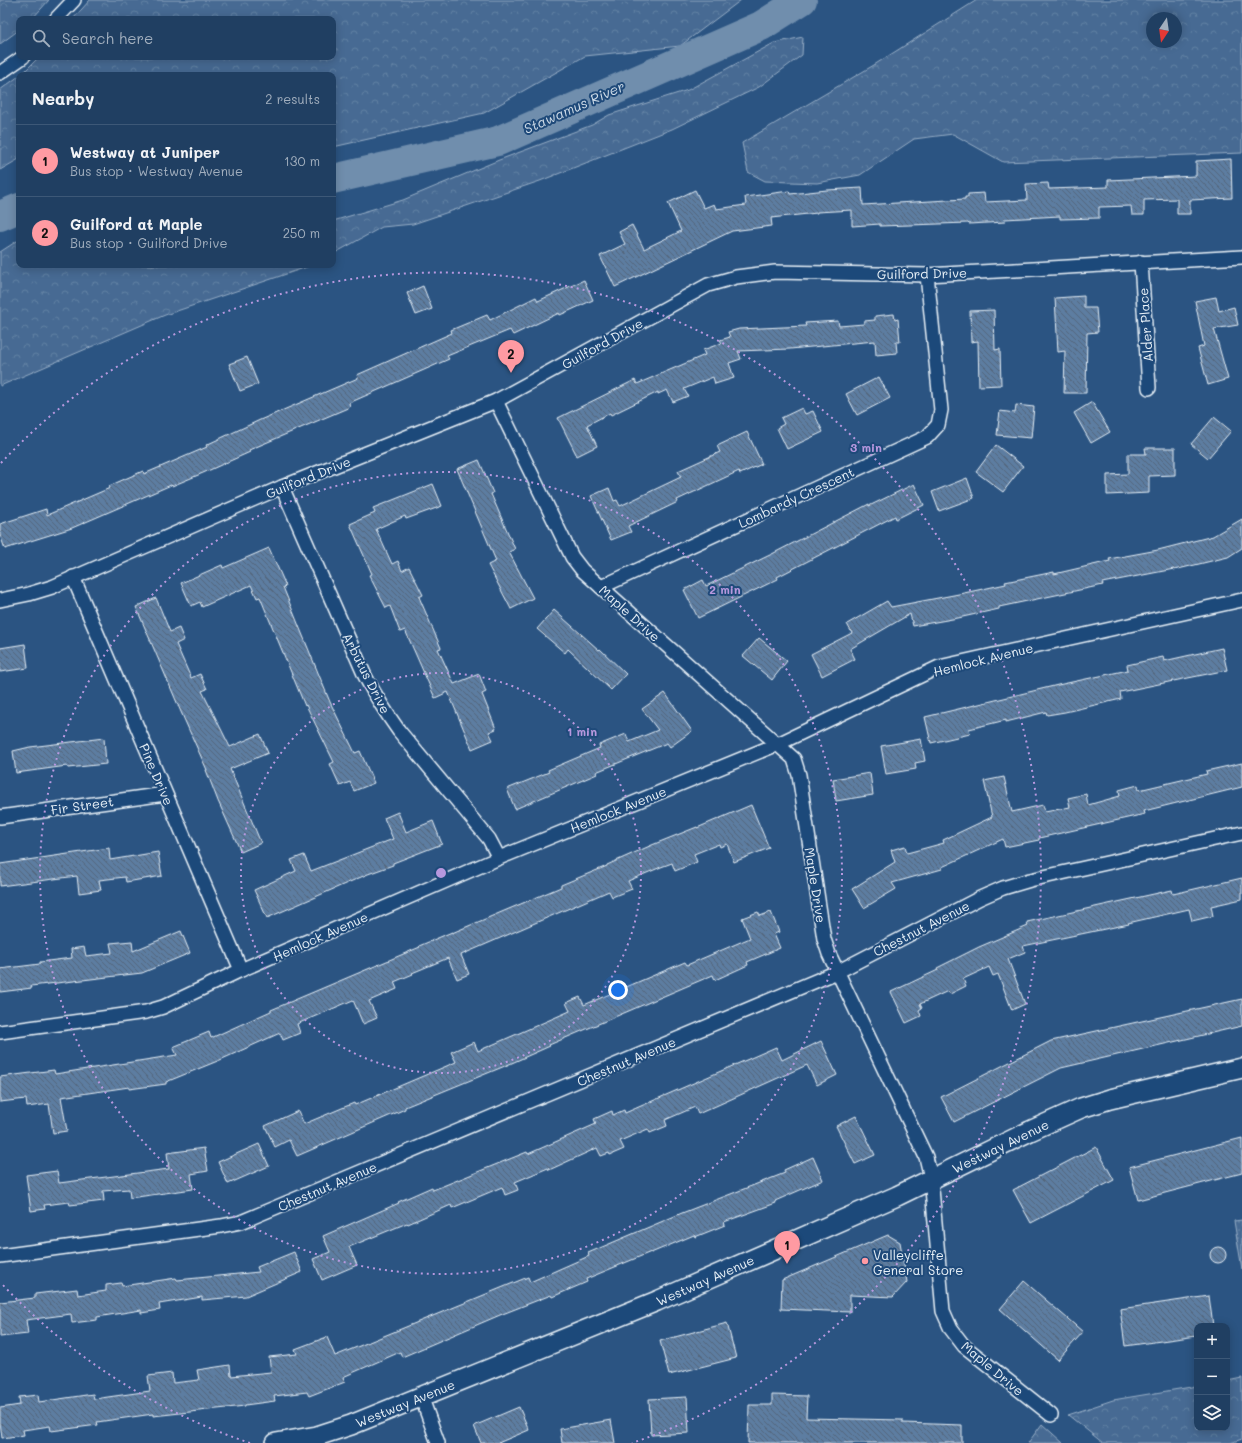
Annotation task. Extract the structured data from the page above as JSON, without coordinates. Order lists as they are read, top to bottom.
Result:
{
  "streets": {
    "street": [
      "Guilford Drive",
      "Alder Place",
      "Lombardy Crescent",
      "Maple Drive",
      "Hemlock Avenue",
      "Arbutus Drive",
      "Pine Drive",
      "Fir Street",
      "Chestnut Avenue",
      "Westway Avenue"
    ]
  },
  "crossings": [
    ["Guilford Drive", "Alder Place"],
    ["Guilford Drive", "Lombardy Crescent"],
    ["Guilford Drive", "Maple Drive"],
    ["Guilford Drive", "Arbutus Drive"],
    ["Guilford Drive", "Pine Drive"],
    ["Lombardy Crescent", "Maple Drive"],
    ["Maple Drive", "Hemlock Avenue"],
    ["Maple Drive", "Chestnut Avenue"],
    ["Maple Drive", "Westway Avenue"],
    ["Hemlock Avenue", "Arbutus Drive"],
    ["Hemlock Avenue", "Pine Drive"],
    ["Pine Drive", "Fir Street"]
  ],
  "water": ["Stawamus River"],
  "places": ["Valleycliffe General Store"],
  "north": "bottom",
  "page": {
    "search": "Search here",
    "heading": ["Nearby", "2 results"],
    "list": [
      {
        "mark": "1",
        "name": "Westway at Juniper",
        "note": "Bus stop · Westway Avenue",
        "value": "130 m"
      },
      {
        "mark": "2",
        "name": "Guilford at Maple",
        "note": "Bus stop · Guilford Drive",
        "value": "250 m"
      }
    ],
    "pins": ["2", "1"],
    "map_buttons": ["+", "−"]
  },
  "rings": ["3 min", "2 min", "1 min"]
}
